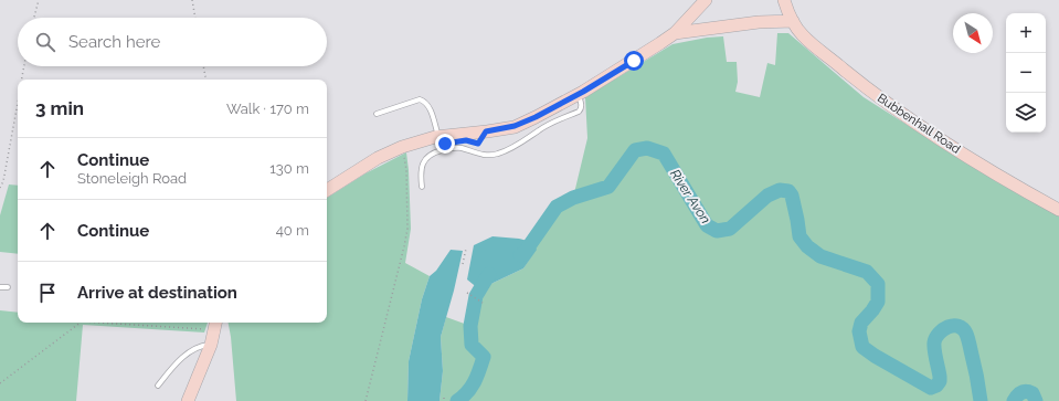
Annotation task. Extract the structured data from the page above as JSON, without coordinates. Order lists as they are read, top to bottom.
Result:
{
  "streets": {
    "street": ["Bubbenhall Road"]
  },
  "water": ["River Avon"],
  "north": "bottom right",
  "page": {
    "map_buttons": ["+", "−"],
    "search": "Search here",
    "heading": ["3 min", "Walk · 170 m"],
    "list": [
      ["Continue", "Stoneleigh Road", "130 m"],
      ["Continue", "40 m"],
      "Arrive at destination"
    ]
  }
}
